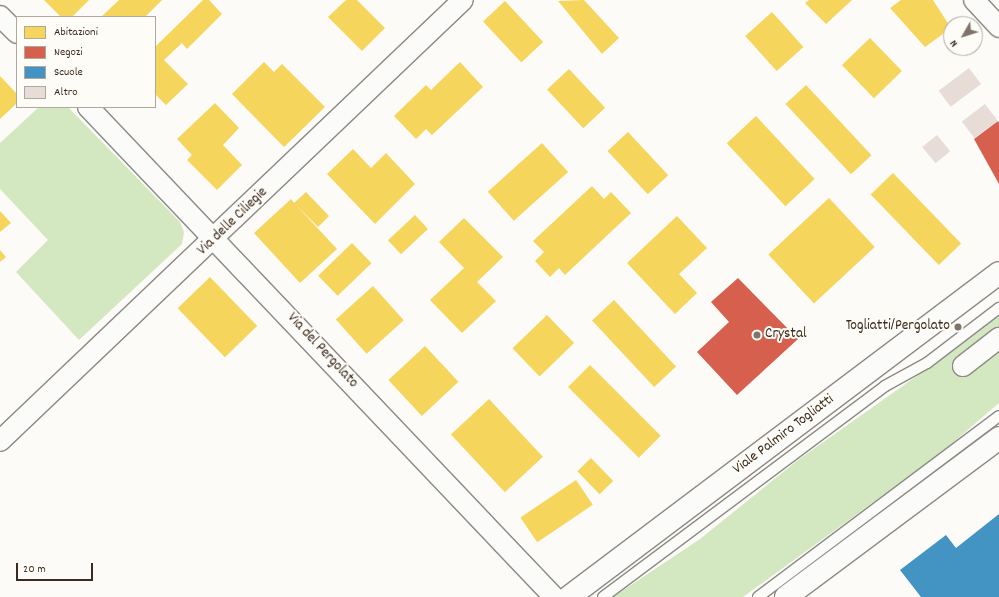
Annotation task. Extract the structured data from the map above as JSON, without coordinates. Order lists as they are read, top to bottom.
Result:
{
  "streets": {
    "main road": ["Viale Palmiro Togliatti"],
    "street": ["Via delle Ciliegie", "Via del Pergolato"]
  },
  "crossings": [
    ["Via delle Ciliegie", "Via del Pergolato"]
  ],
  "places": ["Togliatti/Pergolato", "Crystal"],
  "legend": [
    "Abitazioni",
    "Negozi",
    "Scuole",
    "Altro"
  ],
  "scale_bar": "20 m",
  "north": "bottom left"
}
